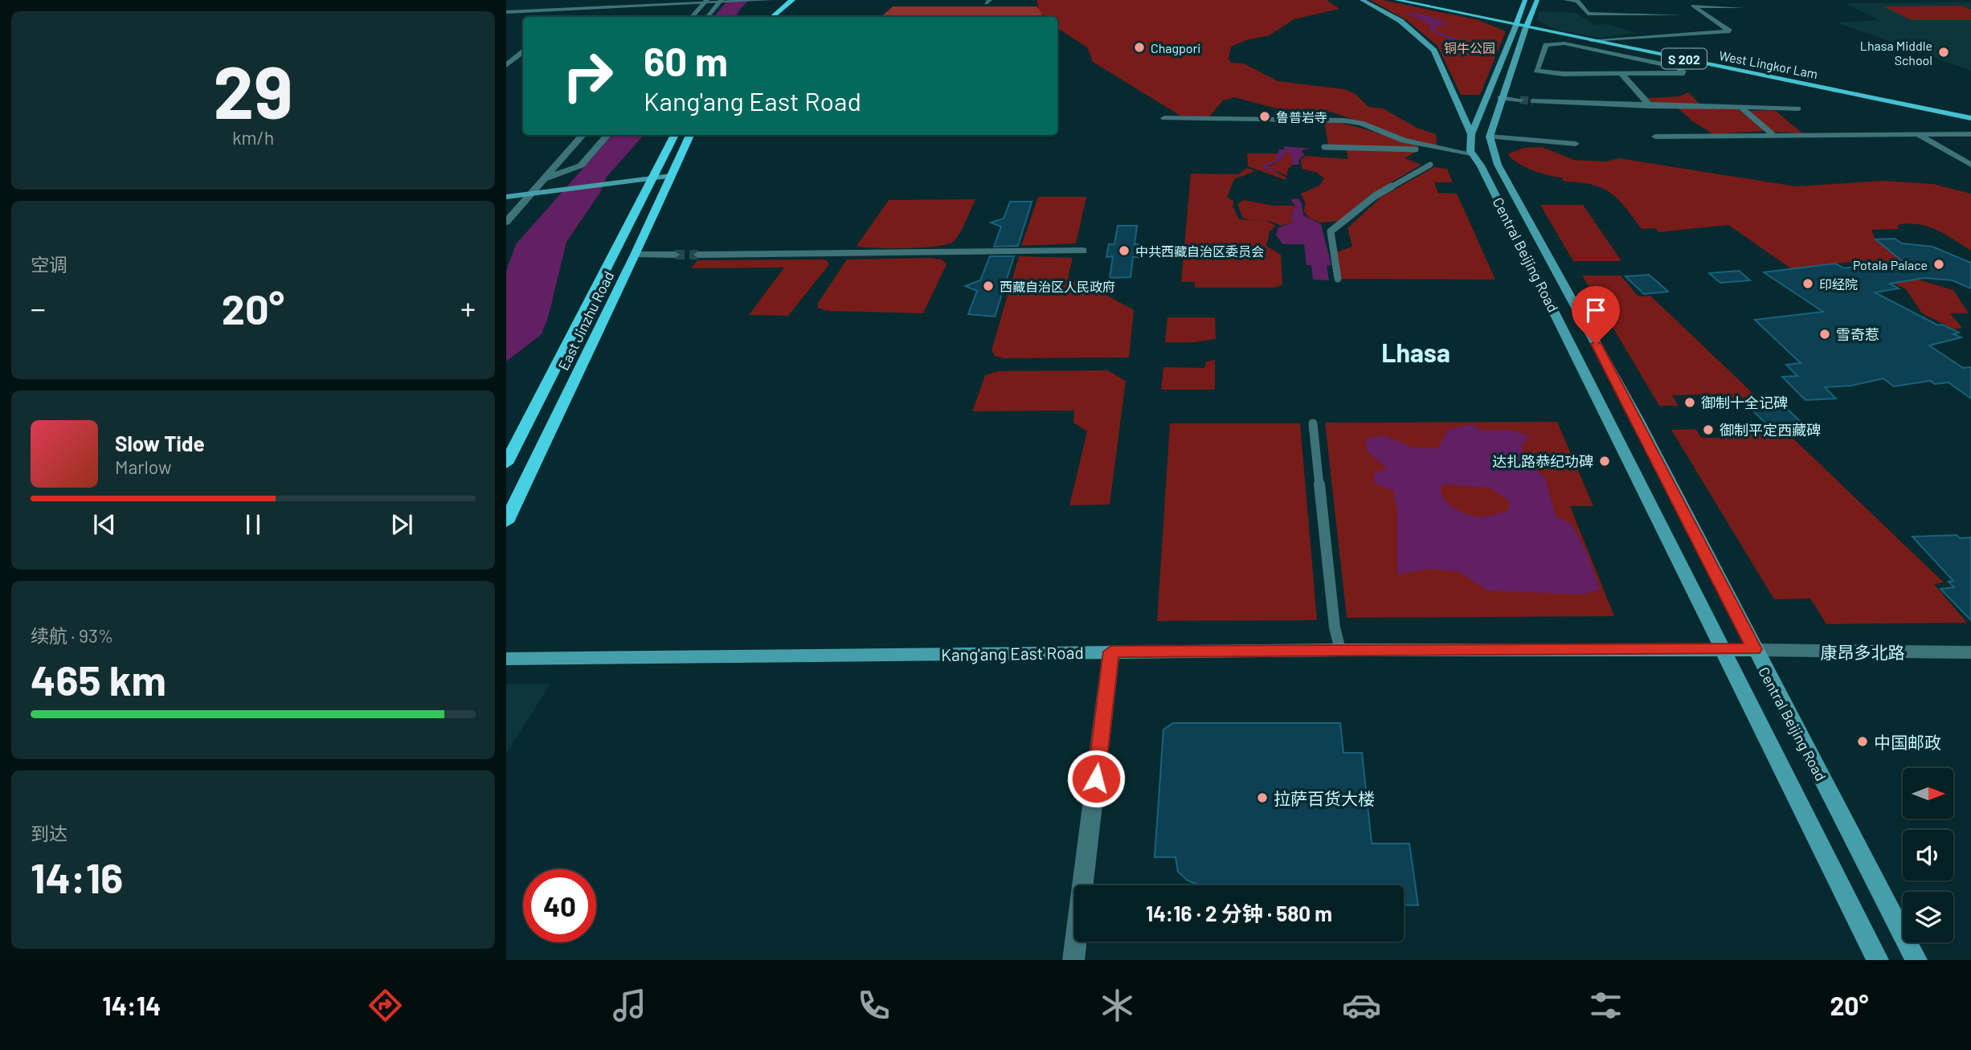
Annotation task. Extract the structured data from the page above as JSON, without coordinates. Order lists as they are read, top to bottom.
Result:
{
  "streets": {
    "highway": ["East Jinzhu Road"],
    "main road": [
      "S 202",
      "West Lingkor Lam",
      "Central Beijing Road",
      "Kang'ang East Road"
    ],
    "street": ["康昂多北路"]
  },
  "crossings": [
    ["Central Beijing Road", "康昂多北路"],
    ["Central Beijing Road", "Kang'ang East Road"],
    ["康昂多北路", "Kang'ang East Road"]
  ],
  "districts": ["Lhasa"],
  "parks": ["铜牛公园"],
  "places": [
    "Chagpori",
    "Lhasa Middle School",
    "鲁普岩寺",
    "中共西藏自治区委员会",
    "Potala Palace",
    "印经院",
    "西藏自治区人民政府",
    "雪奇惹",
    "御制十全记碑",
    "御制平定西藏碑",
    "达扎路恭纪功碑",
    "中国邮政",
    "拉萨百货大楼"
  ],
  "north": "right",
  "page": {
    "tile": [
      ["29", "km/h"],
      "空调",
      ["续航 · 93%", "465 km"],
      ["到达", "14:16"]
    ],
    "turn": ["60 m", "Kang'ang East Road"],
    "heat": ["−", "20°", "+"],
    "song": ["Slow Tide", "Marlow"],
    "limit": "40",
    "trip": "14:16 · 2 分钟 · 580 m",
    "tabs": ["14:14", "20°"]
  }
}
